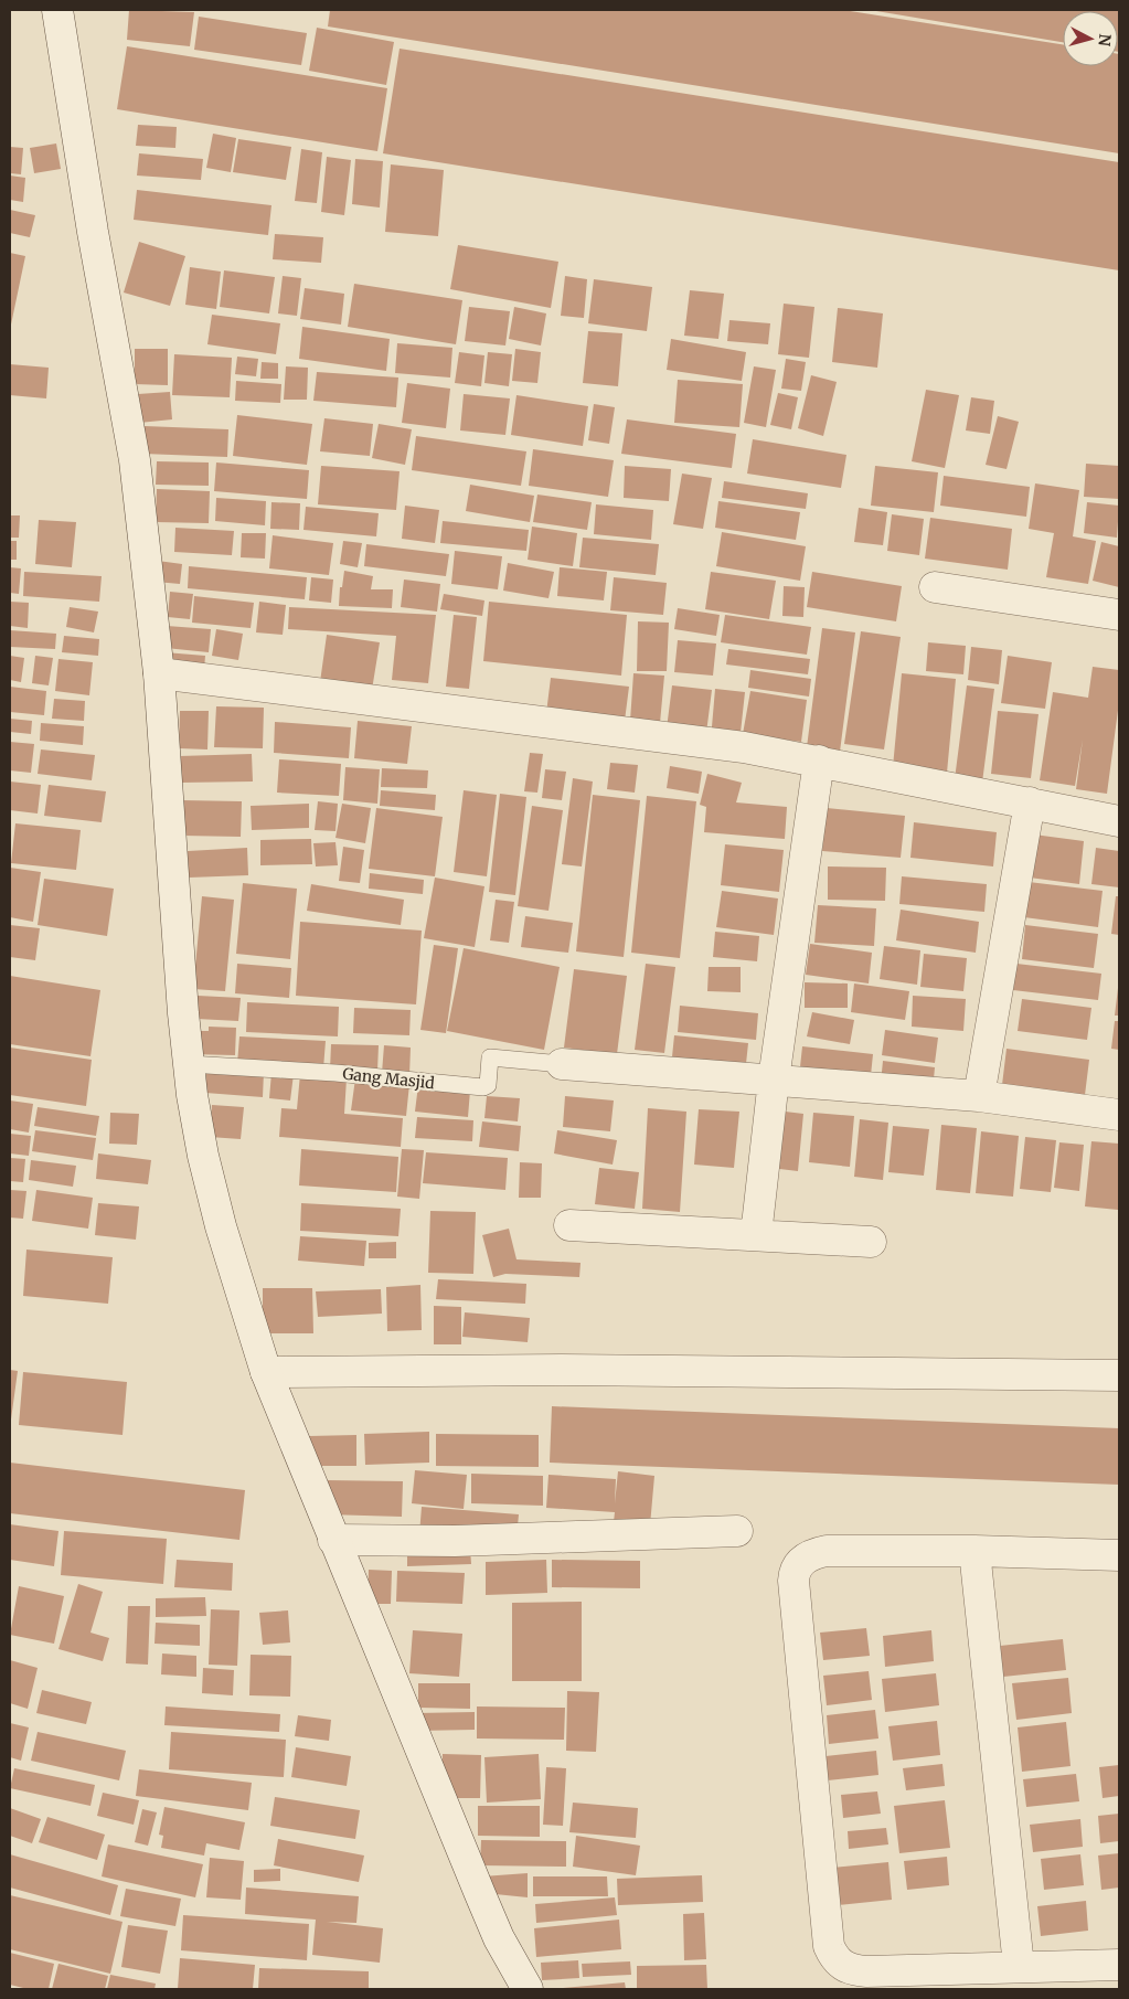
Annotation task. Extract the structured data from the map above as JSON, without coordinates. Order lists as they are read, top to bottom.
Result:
{
  "streets": {
    "lane": ["Gang Masjid"]
  },
  "north": "right"
}
